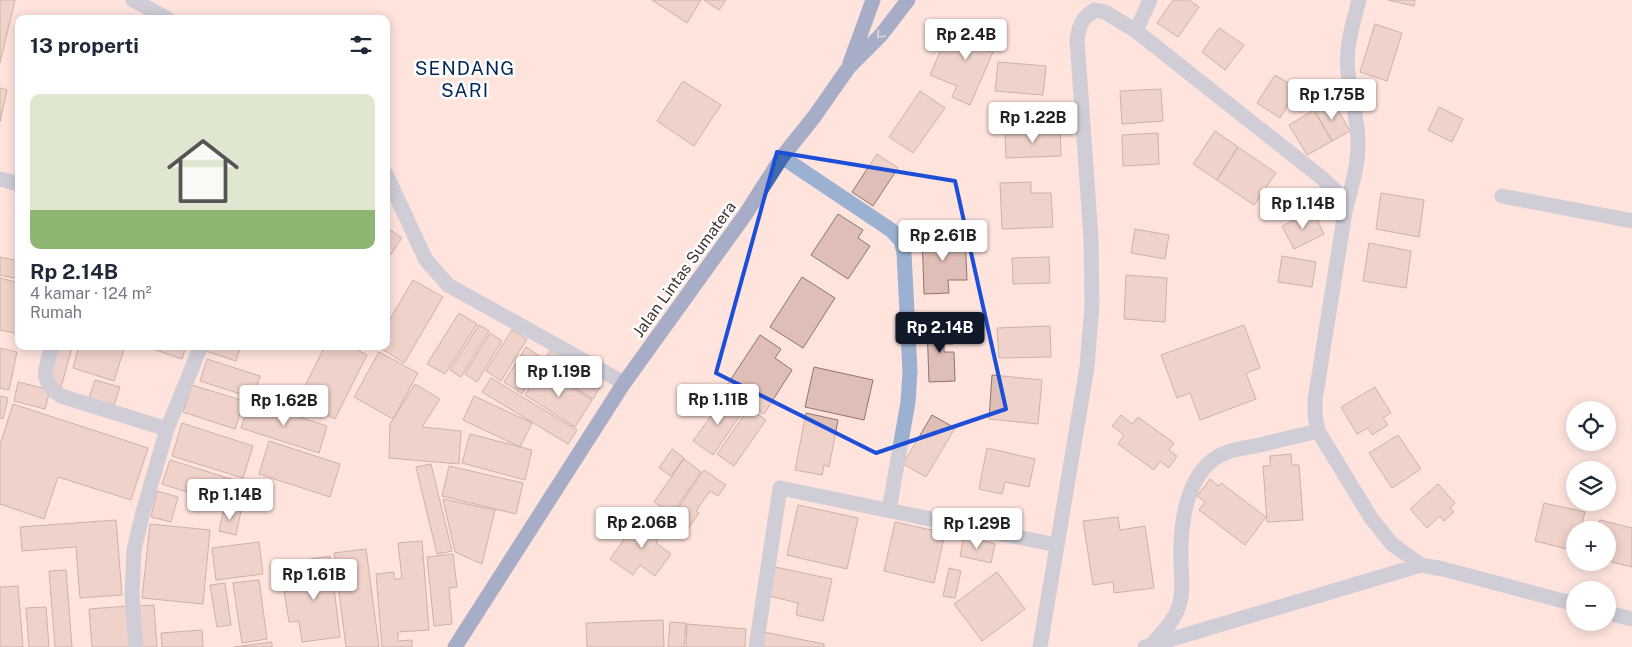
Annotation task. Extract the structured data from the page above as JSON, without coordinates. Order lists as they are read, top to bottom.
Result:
{
  "streets": {
    "highway": ["Jalan Lintas Sumatera"]
  },
  "districts": ["SENDANG SARI"],
  "page": {
    "heading": "13 properti",
    "price": [
      "Rp 2.4B",
      "Rp 1.75B",
      "Rp 1.22B",
      "Rp 1.14B",
      "Rp 2.61B",
      "Rp 2.14B",
      "Rp 1.19B",
      "Rp 1.11B",
      "Rp 1.62B",
      "Rp 1.14B",
      "Rp 2.06B",
      "Rp 1.29B",
      "Rp 1.61B"
    ],
    "list": [
      {
        "name": "Rp 2.14B",
        "note": "4 kamar · 124 m² · Rumah"
      }
    ],
    "map_buttons": ["+", "−"]
  }
}
